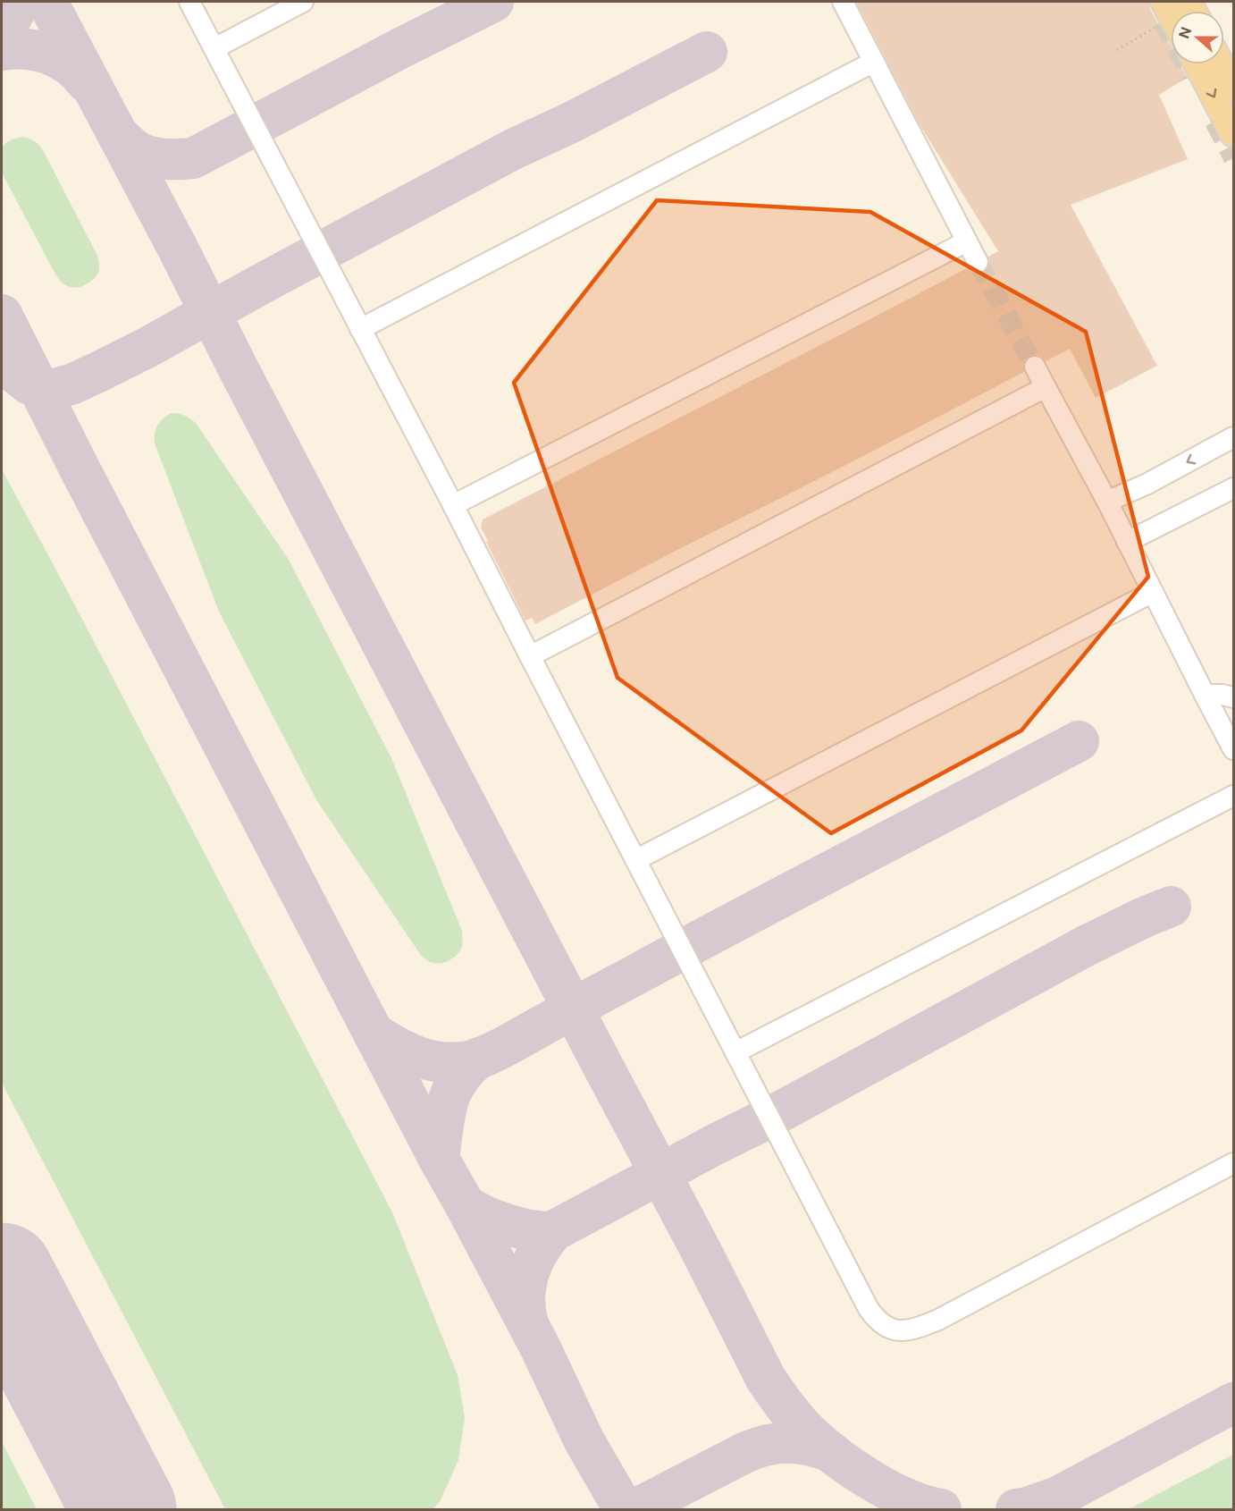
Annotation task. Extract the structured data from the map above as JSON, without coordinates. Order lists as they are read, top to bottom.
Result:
{
  "north": "left"
}
